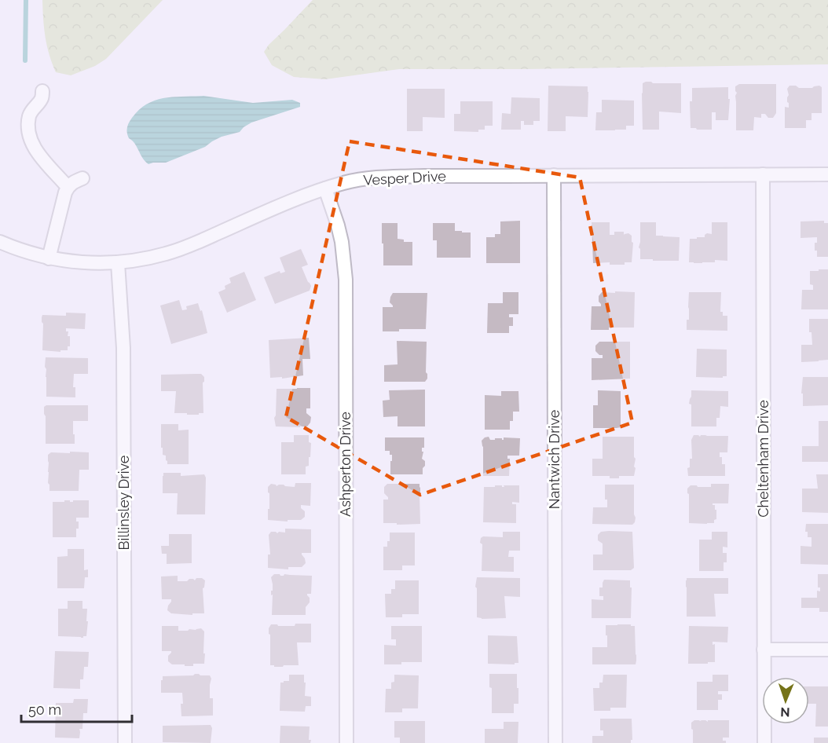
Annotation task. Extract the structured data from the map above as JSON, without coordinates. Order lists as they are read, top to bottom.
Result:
{
  "streets": {
    "street": [
      "Vesper Drive",
      "Cheltenham Drive",
      "Nantwich Drive",
      "Ashperton Drive",
      "Billinsley Drive"
    ]
  },
  "crossings": [
    ["Vesper Drive", "Cheltenham Drive"],
    ["Vesper Drive", "Nantwich Drive"],
    ["Vesper Drive", "Ashperton Drive"],
    ["Vesper Drive", "Billinsley Drive"]
  ],
  "scale_bar": "50 m",
  "north": "bottom"
}
